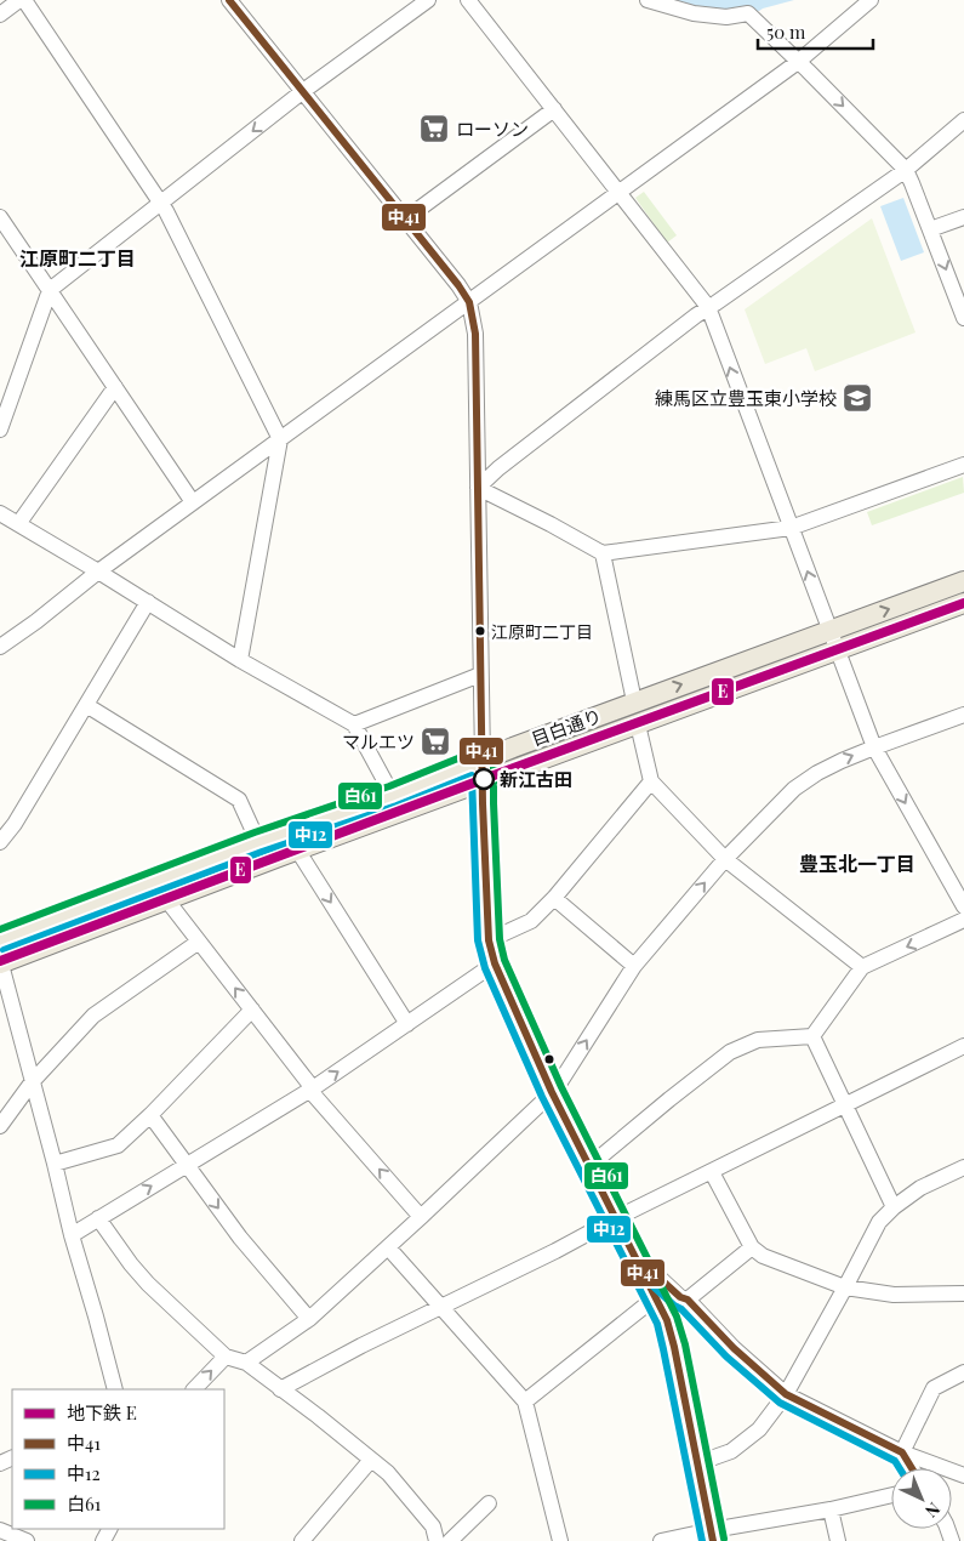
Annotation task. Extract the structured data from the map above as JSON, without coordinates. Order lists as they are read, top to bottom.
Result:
{
  "streets": {
    "main road": ["目白通り"]
  },
  "districts": ["江原町二丁目", "豊玉北一丁目"],
  "places": {
    "supermarket": ["ローソン", "マルエツ"],
    "school or university": ["練馬区立豊玉東小学校"],
    "other": ["江原町二丁目", "新江古田"]
  },
  "lines": [
    "transit line 中41",
    "metro line E",
    "transit line 白61",
    "transit line 中12"
  ],
  "legend": [
    "地下鉄 E",
    "中41",
    "中12",
    "白61"
  ],
  "scale_bar": "50 m",
  "north": "bottom right"
}
